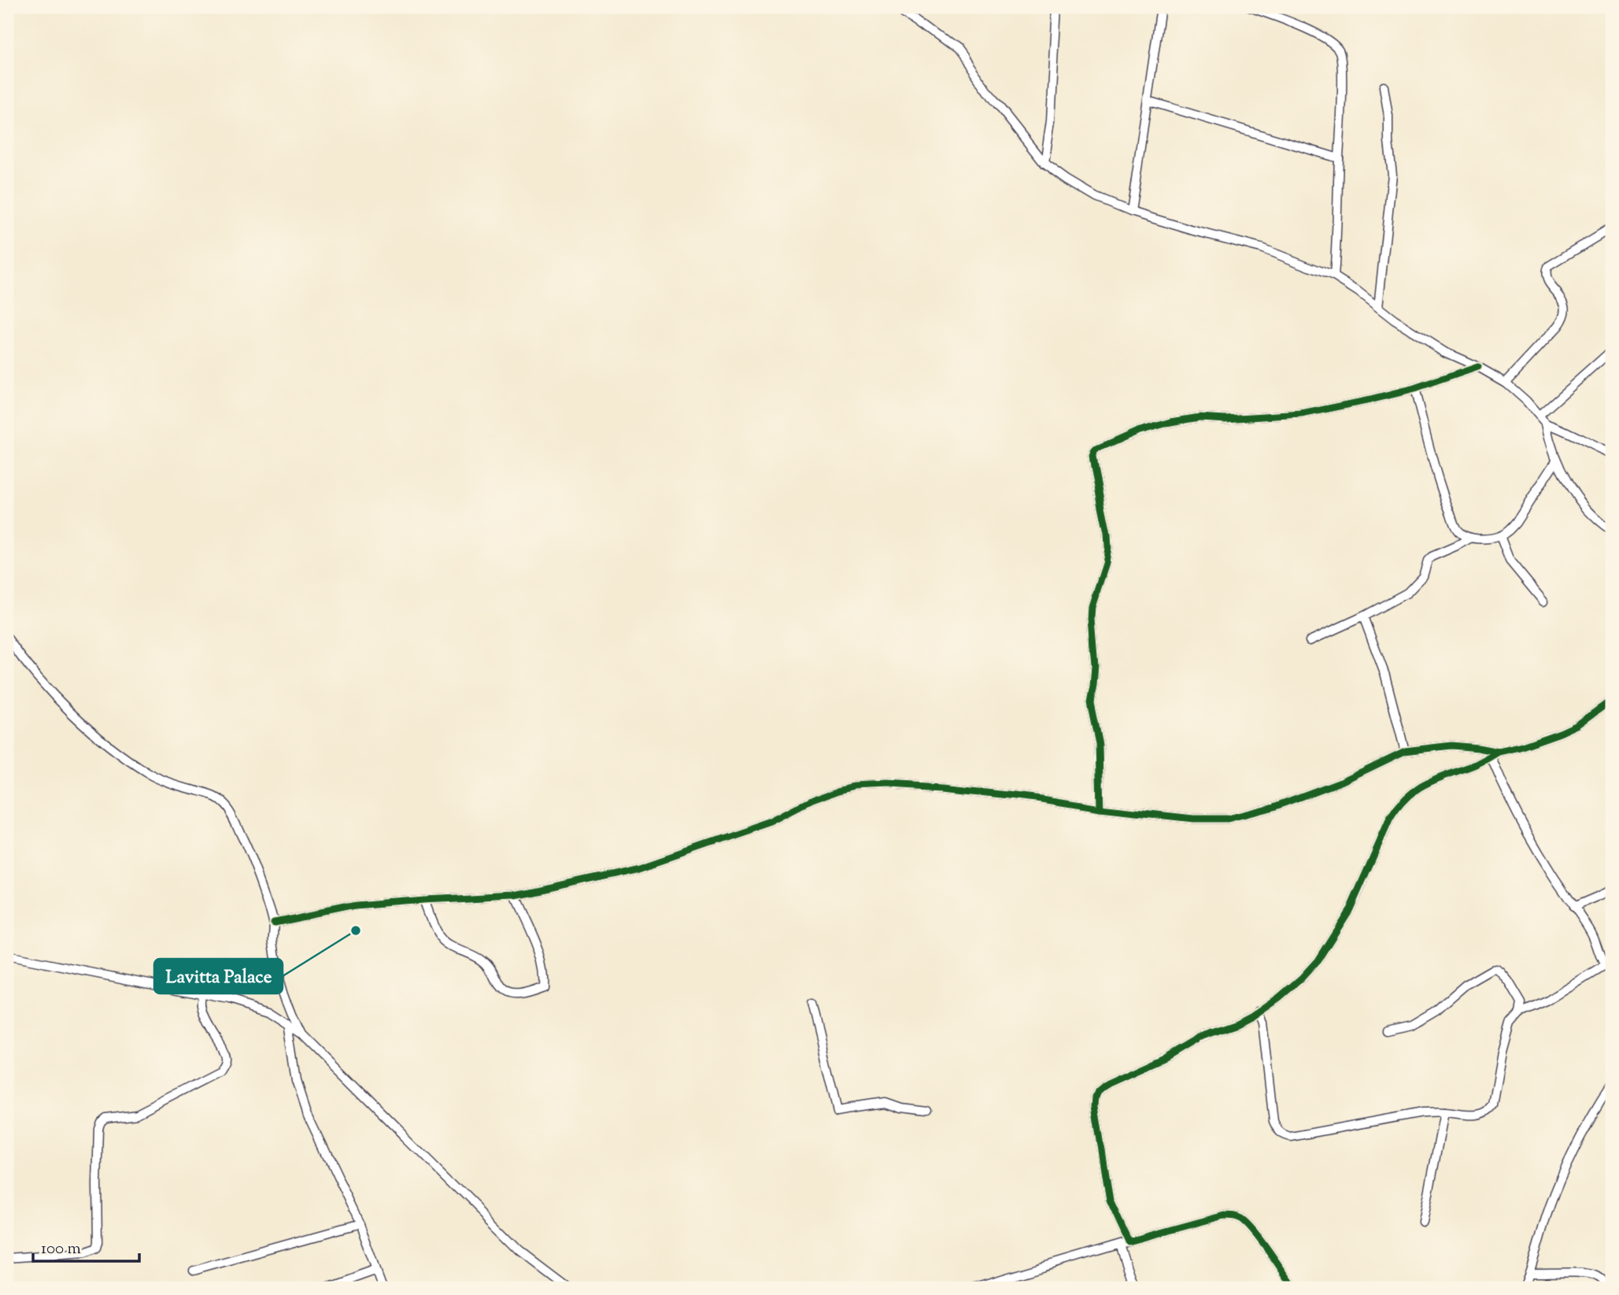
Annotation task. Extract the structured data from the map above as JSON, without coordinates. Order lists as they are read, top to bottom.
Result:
{
  "places": ["Lavitta Palace"],
  "scale_bar": "100 m"
}
